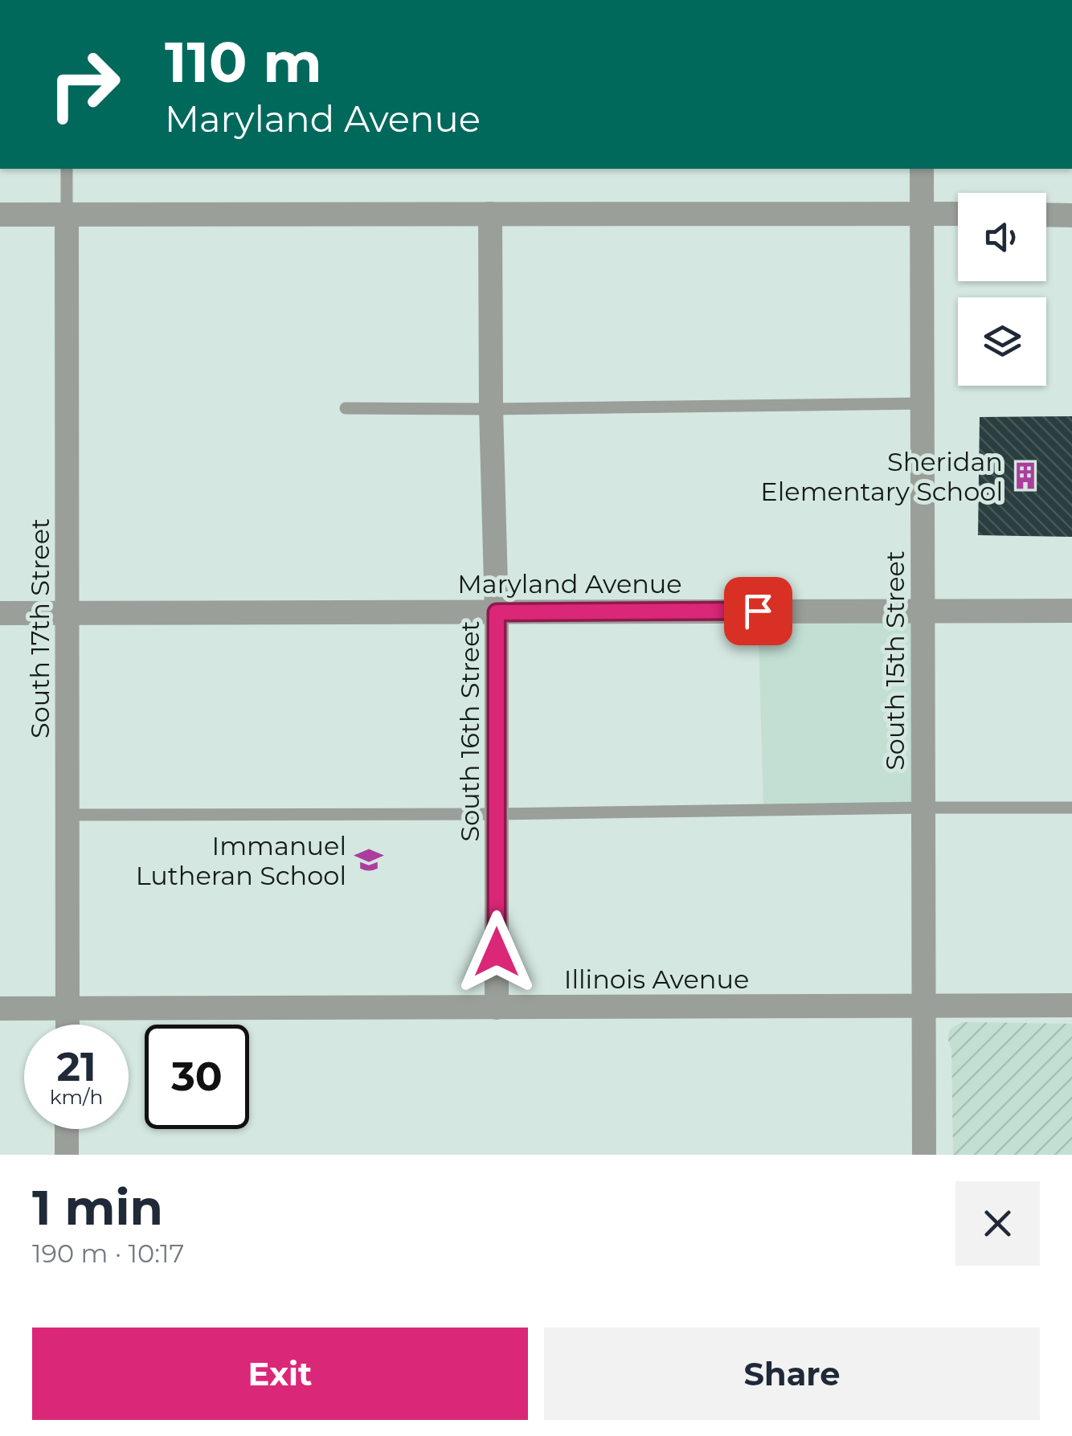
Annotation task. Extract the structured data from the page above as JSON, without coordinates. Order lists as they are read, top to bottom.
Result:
{
  "streets": {
    "street": [
      "Maryland Avenue",
      "South 17th Street",
      "South 15th Street",
      "South 16th Street",
      "Illinois Avenue"
    ]
  },
  "crossings": [
    ["Maryland Avenue", "South 17th Street"],
    ["Maryland Avenue", "South 15th Street"],
    ["Maryland Avenue", "South 16th Street"],
    ["South 17th Street", "Illinois Avenue"],
    ["South 15th Street", "Illinois Avenue"],
    ["South 16th Street", "Illinois Avenue"]
  ],
  "places": {
    "building": ["Sheridan Elementary School"],
    "school or university": ["Immanuel Lutheran School"]
  },
  "page": {
    "turn": ["110 m", "Maryland Avenue"],
    "speed": "21 km/h",
    "limit": "30",
    "heading": ["1 min", "190 m · 10:17"],
    "buttons": ["Exit", "Share"]
  }
}
